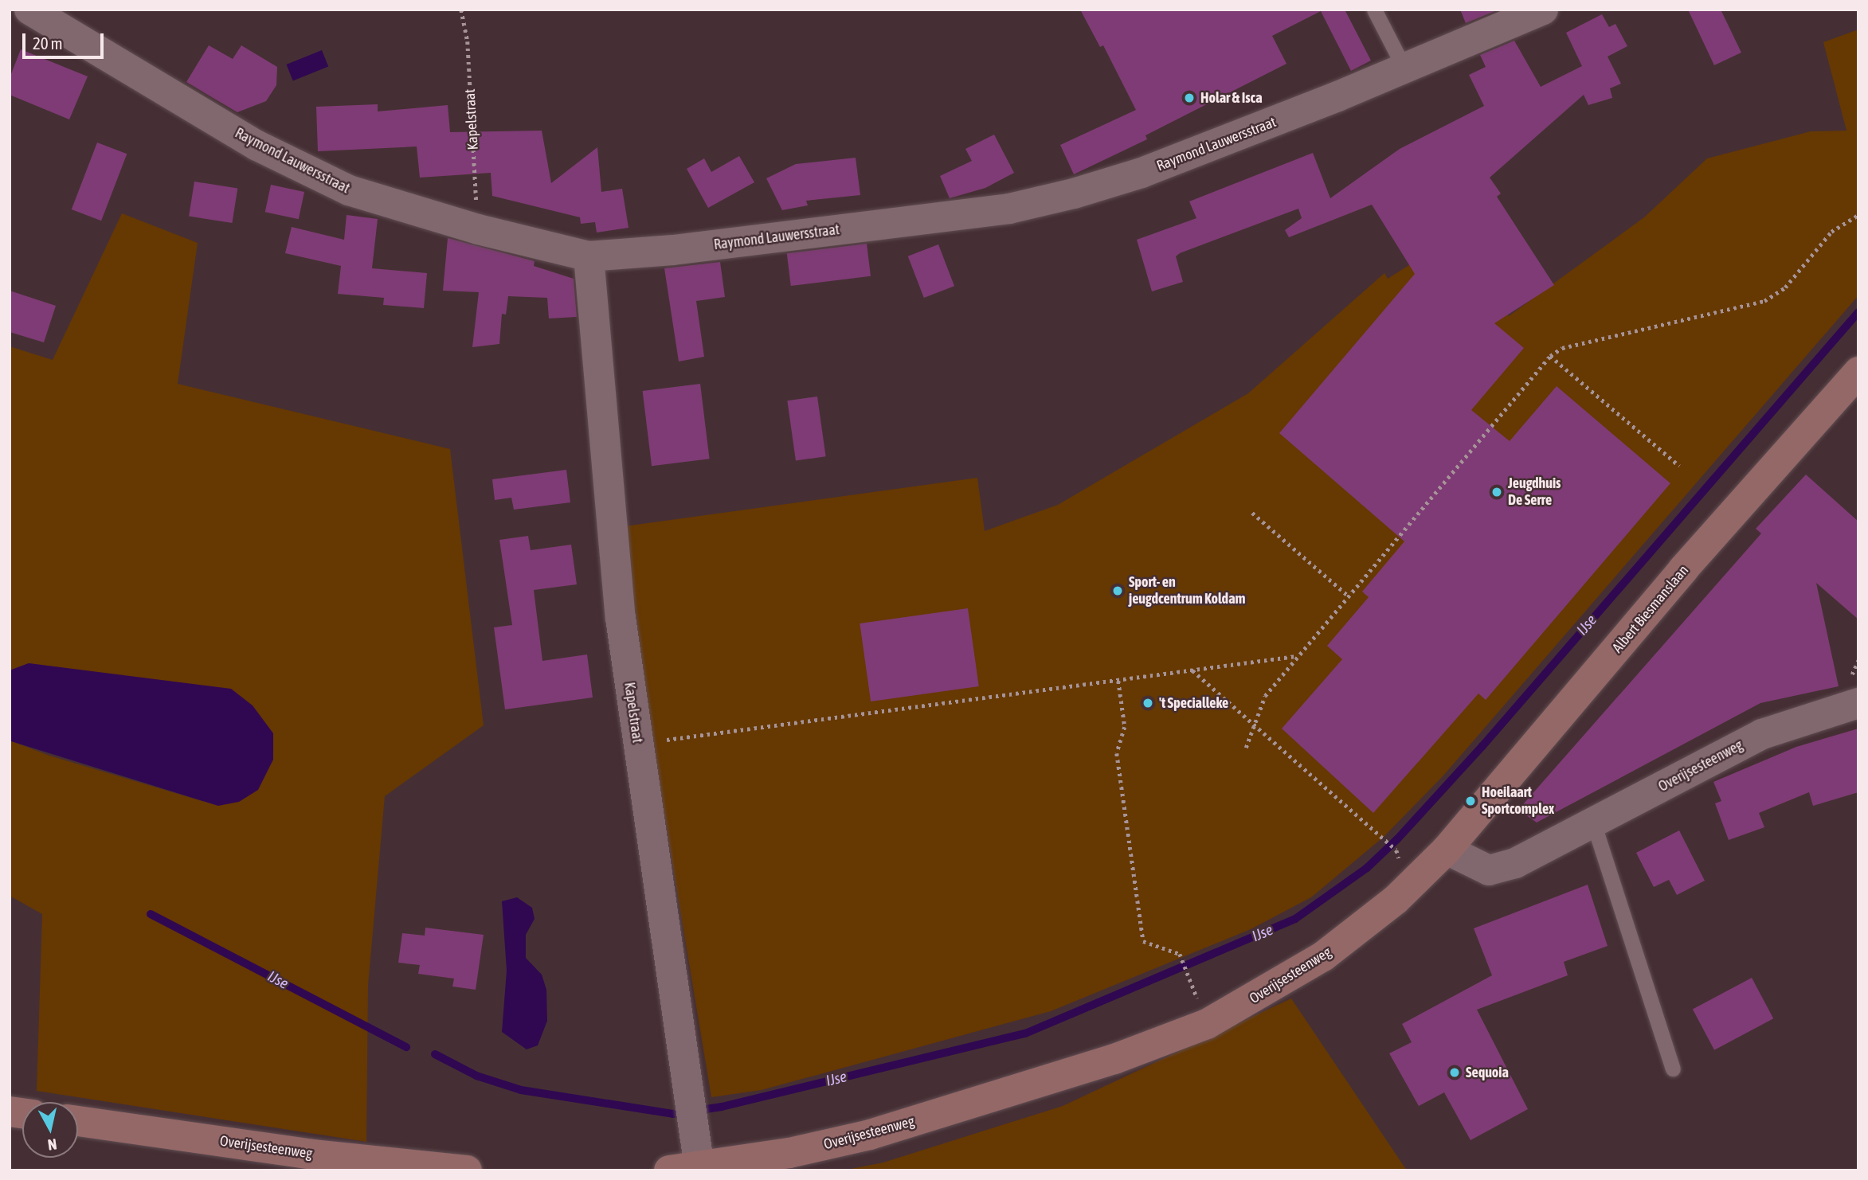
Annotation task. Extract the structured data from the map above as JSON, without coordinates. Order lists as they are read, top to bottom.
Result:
{
  "streets": {
    "main road": ["Albert Biesmanslaan", "Overijsesteenweg"],
    "street": ["Kapelstraat", "Raymond Lauwersstraat"]
  },
  "crossings": [
    ["Kapelstraat", "Raymond Lauwersstraat"],
    ["Kapelstraat", "Overijsesteenweg"],
    ["Albert Biesmanslaan", "Overijsesteenweg"]
  ],
  "water": ["IJse"],
  "places": [
    "Holar & Isca",
    "Jeugdhuis De Serre",
    "Sport- en jeugdcentrum Koldam",
    "'t Specialleke",
    "Hoeilaart Sportcomplex",
    "Sequoia"
  ],
  "scale_bar": "20 m",
  "north": "bottom"
}
